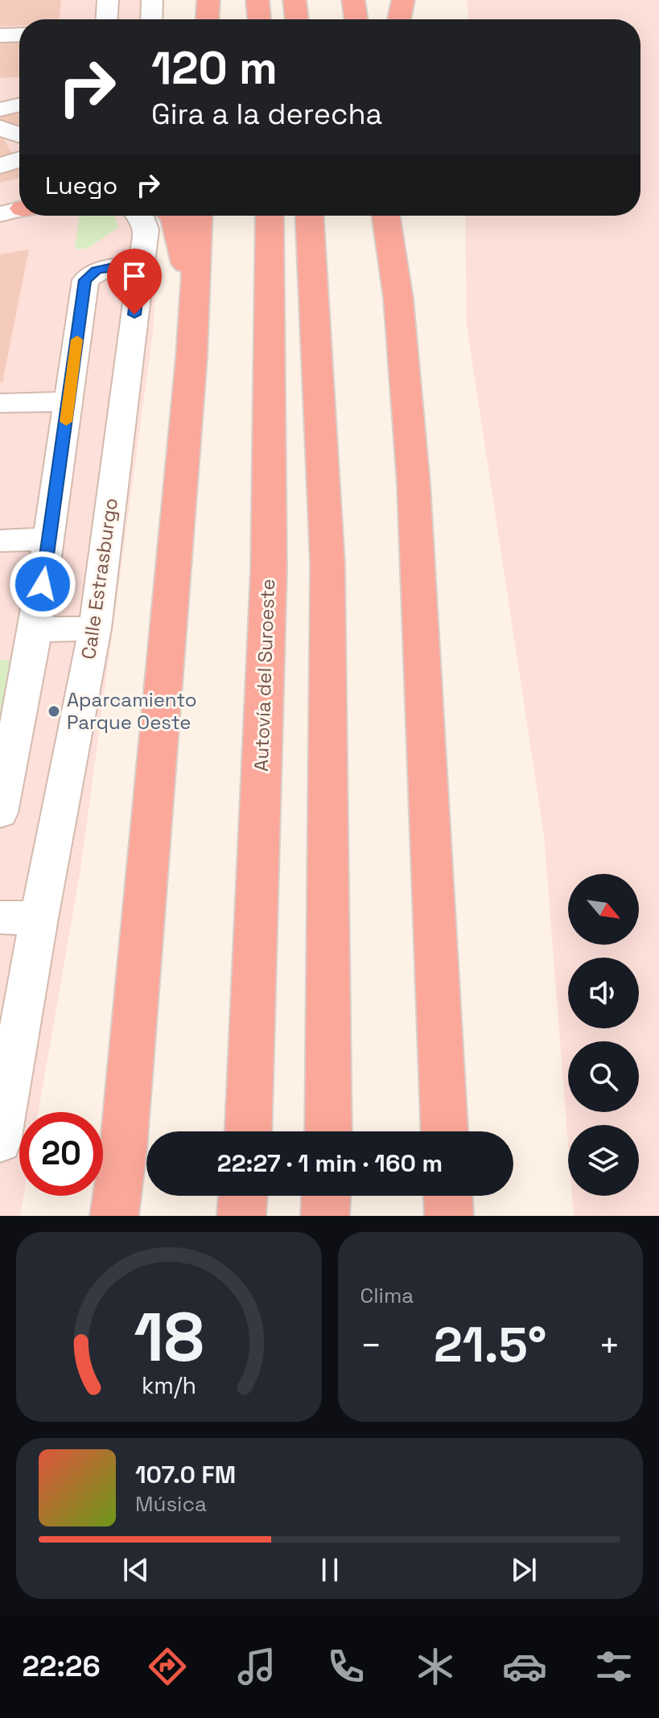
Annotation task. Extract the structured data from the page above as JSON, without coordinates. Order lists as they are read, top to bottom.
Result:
{
  "streets": {
    "highway": ["Autovía del Suroeste"],
    "street": ["Calle Estrasburgo"]
  },
  "places": ["Aparcamiento Parque Oeste"],
  "north": "bottom right",
  "page": {
    "turn": ["120 m", "Gira a la derecha"],
    "then": "Luego",
    "limit": "20",
    "trip": "22:27 · 1 min · 160 m",
    "tile": "Clima",
    "heat": ["−", "21.5°", "+"],
    "song": ["107.0 FM", "Música"],
    "tabs": "22:26",
    "gauge": ["18", "km/h"]
  }
}
